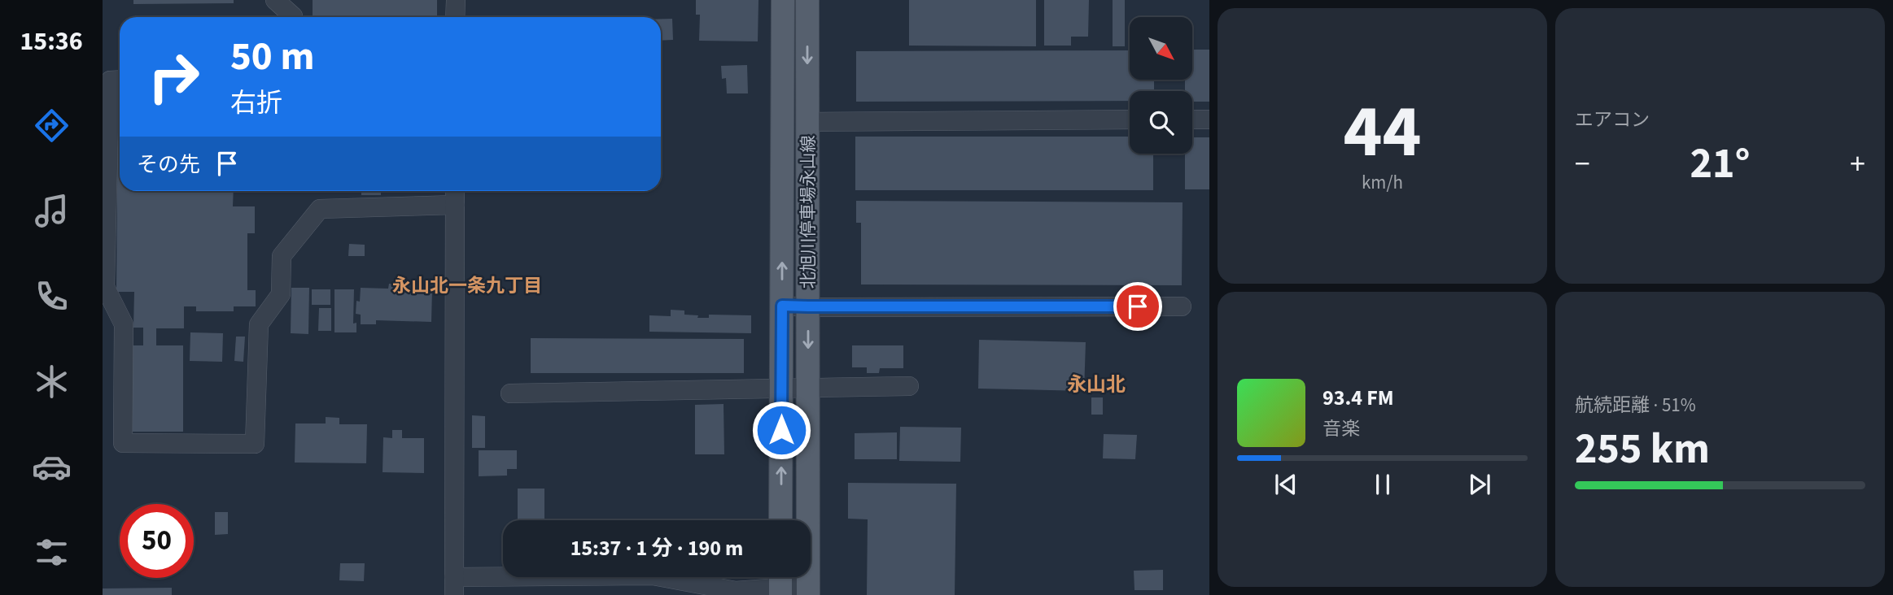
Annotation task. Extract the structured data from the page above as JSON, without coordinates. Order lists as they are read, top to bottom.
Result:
{
  "streets": {
    "main road": ["北旭川停車場永山線"]
  },
  "districts": ["永山北一条九丁目", "永山北"],
  "north": "bottom right",
  "page": {
    "tabs": "15:36",
    "tile": [
      ["44", "km/h"],
      "エアコン",
      ["航続距離 · 51%", "255 km"]
    ],
    "turn": ["50 m", "右折"],
    "then": "その先",
    "heat": ["−", "21°", "+"],
    "song": ["93.4 FM", "音楽"],
    "limit": "50",
    "trip": "15:37 · 1 分 · 190 m"
  }
}
